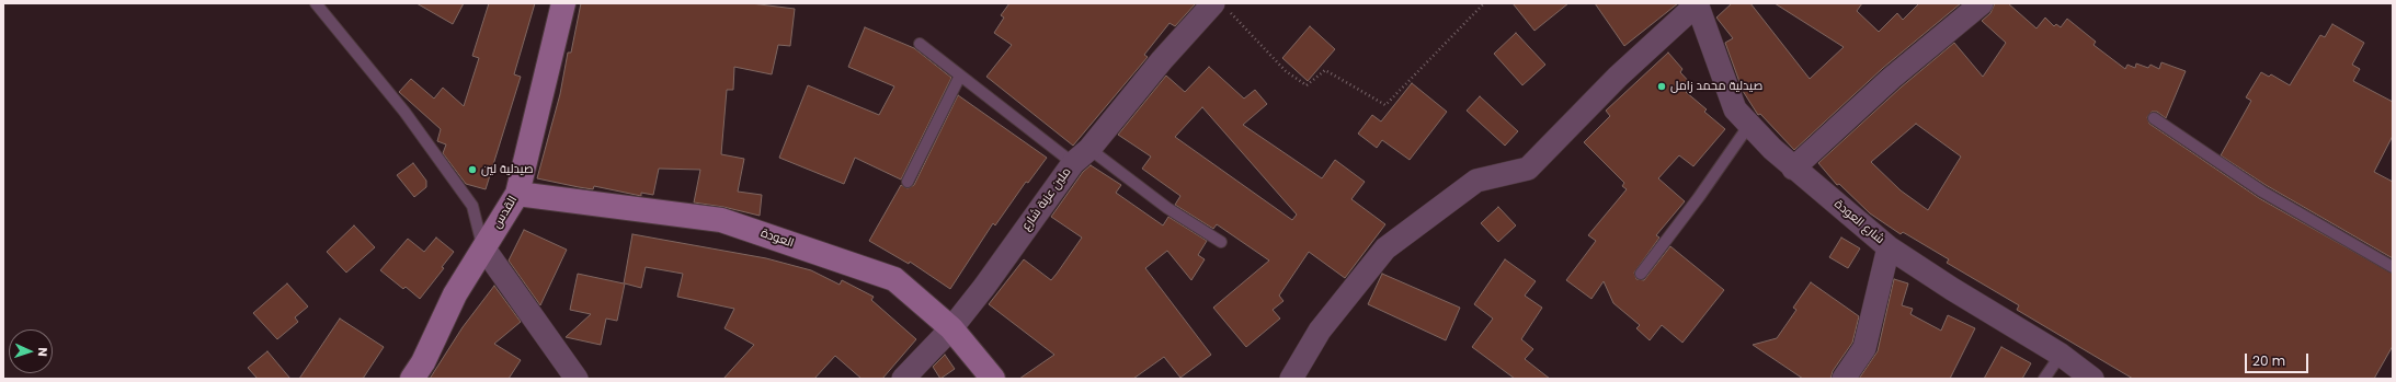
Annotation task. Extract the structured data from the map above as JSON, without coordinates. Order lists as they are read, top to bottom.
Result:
{
  "streets": {
    "main road": ["القدس", "العودة"],
    "street": ["ملين عزبة شارع", "شارع العودة"]
  },
  "crossings": [
    ["ملين عزبة شارع", "العودة"],
    ["القدس", "العودة"]
  ],
  "places": ["صيدلية محمد زامل", "صيدلية لين"],
  "scale_bar": "20 m",
  "north": "right"
}
